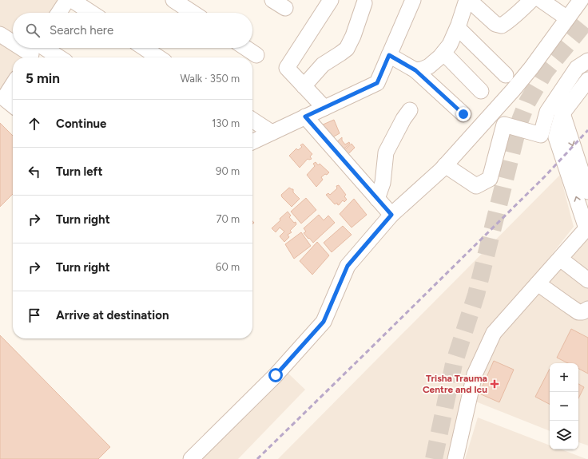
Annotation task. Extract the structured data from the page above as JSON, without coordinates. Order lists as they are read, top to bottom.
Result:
{
  "places": {
    "health": ["Trisha Trauma Centre and Icu"]
  },
  "page": {
    "search": "Search here",
    "heading": ["5 min", "Walk · 350 m"],
    "list": [
      ["Continue", "130 m"],
      ["Turn left", "90 m"],
      ["Turn right", "70 m"],
      ["Turn right", "60 m"],
      "Arrive at destination"
    ],
    "map_buttons": ["+", "−"]
  }
}
